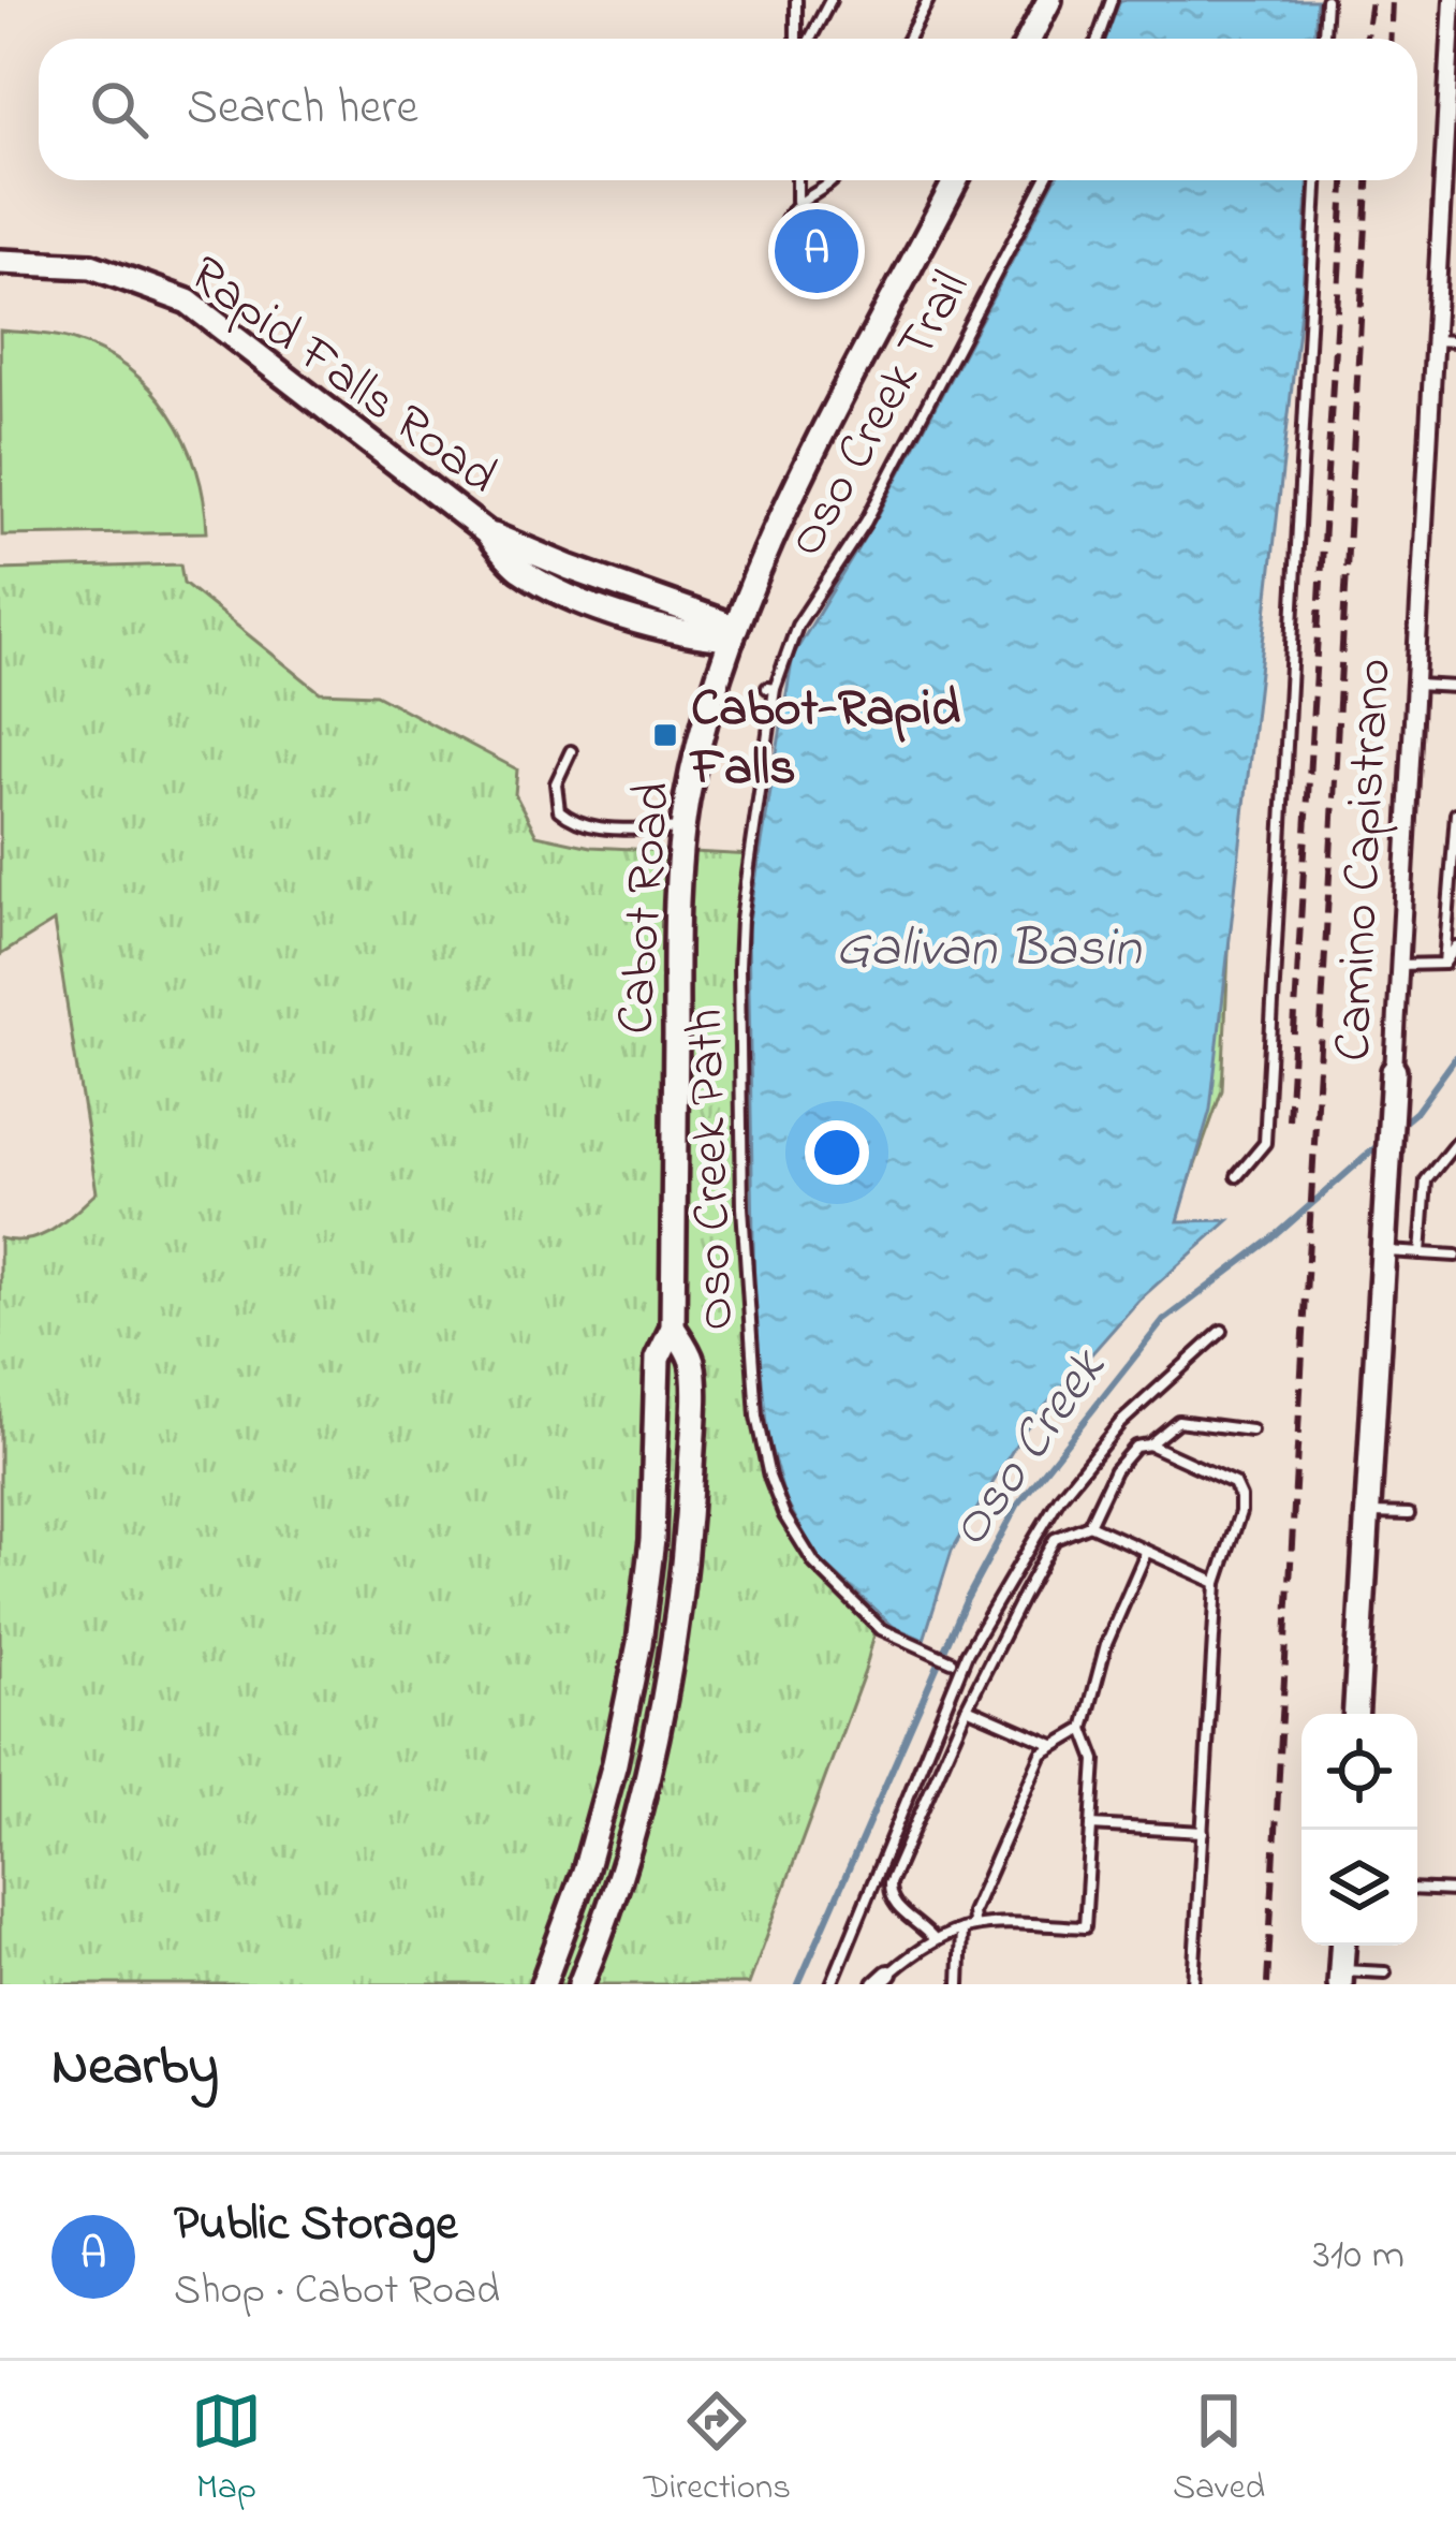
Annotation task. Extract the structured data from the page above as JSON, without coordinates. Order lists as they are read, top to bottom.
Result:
{
  "streets": {
    "main road": ["Rapid Falls Road", "Camino Capistrano", "Cabot Road"],
    "lane": ["Oso Creek Trail", "Oso Creek Path"]
  },
  "crossings": [
    ["Rapid Falls Road", "Cabot Road"],
    ["Oso Creek Trail", "Oso Creek Path"]
  ],
  "water": ["Galivan Basin", "Oso Creek"],
  "places": {
    "transit": ["Cabot-Rapid Falls"]
  },
  "page": {
    "search": "Search here",
    "pins": "A",
    "heading": "Nearby",
    "list": [
      {
        "mark": "A",
        "name": "Public Storage",
        "note": "Shop · Cabot Road",
        "value": "310 m"
      }
    ],
    "nav": ["Map", "Directions", "Saved"]
  }
}
